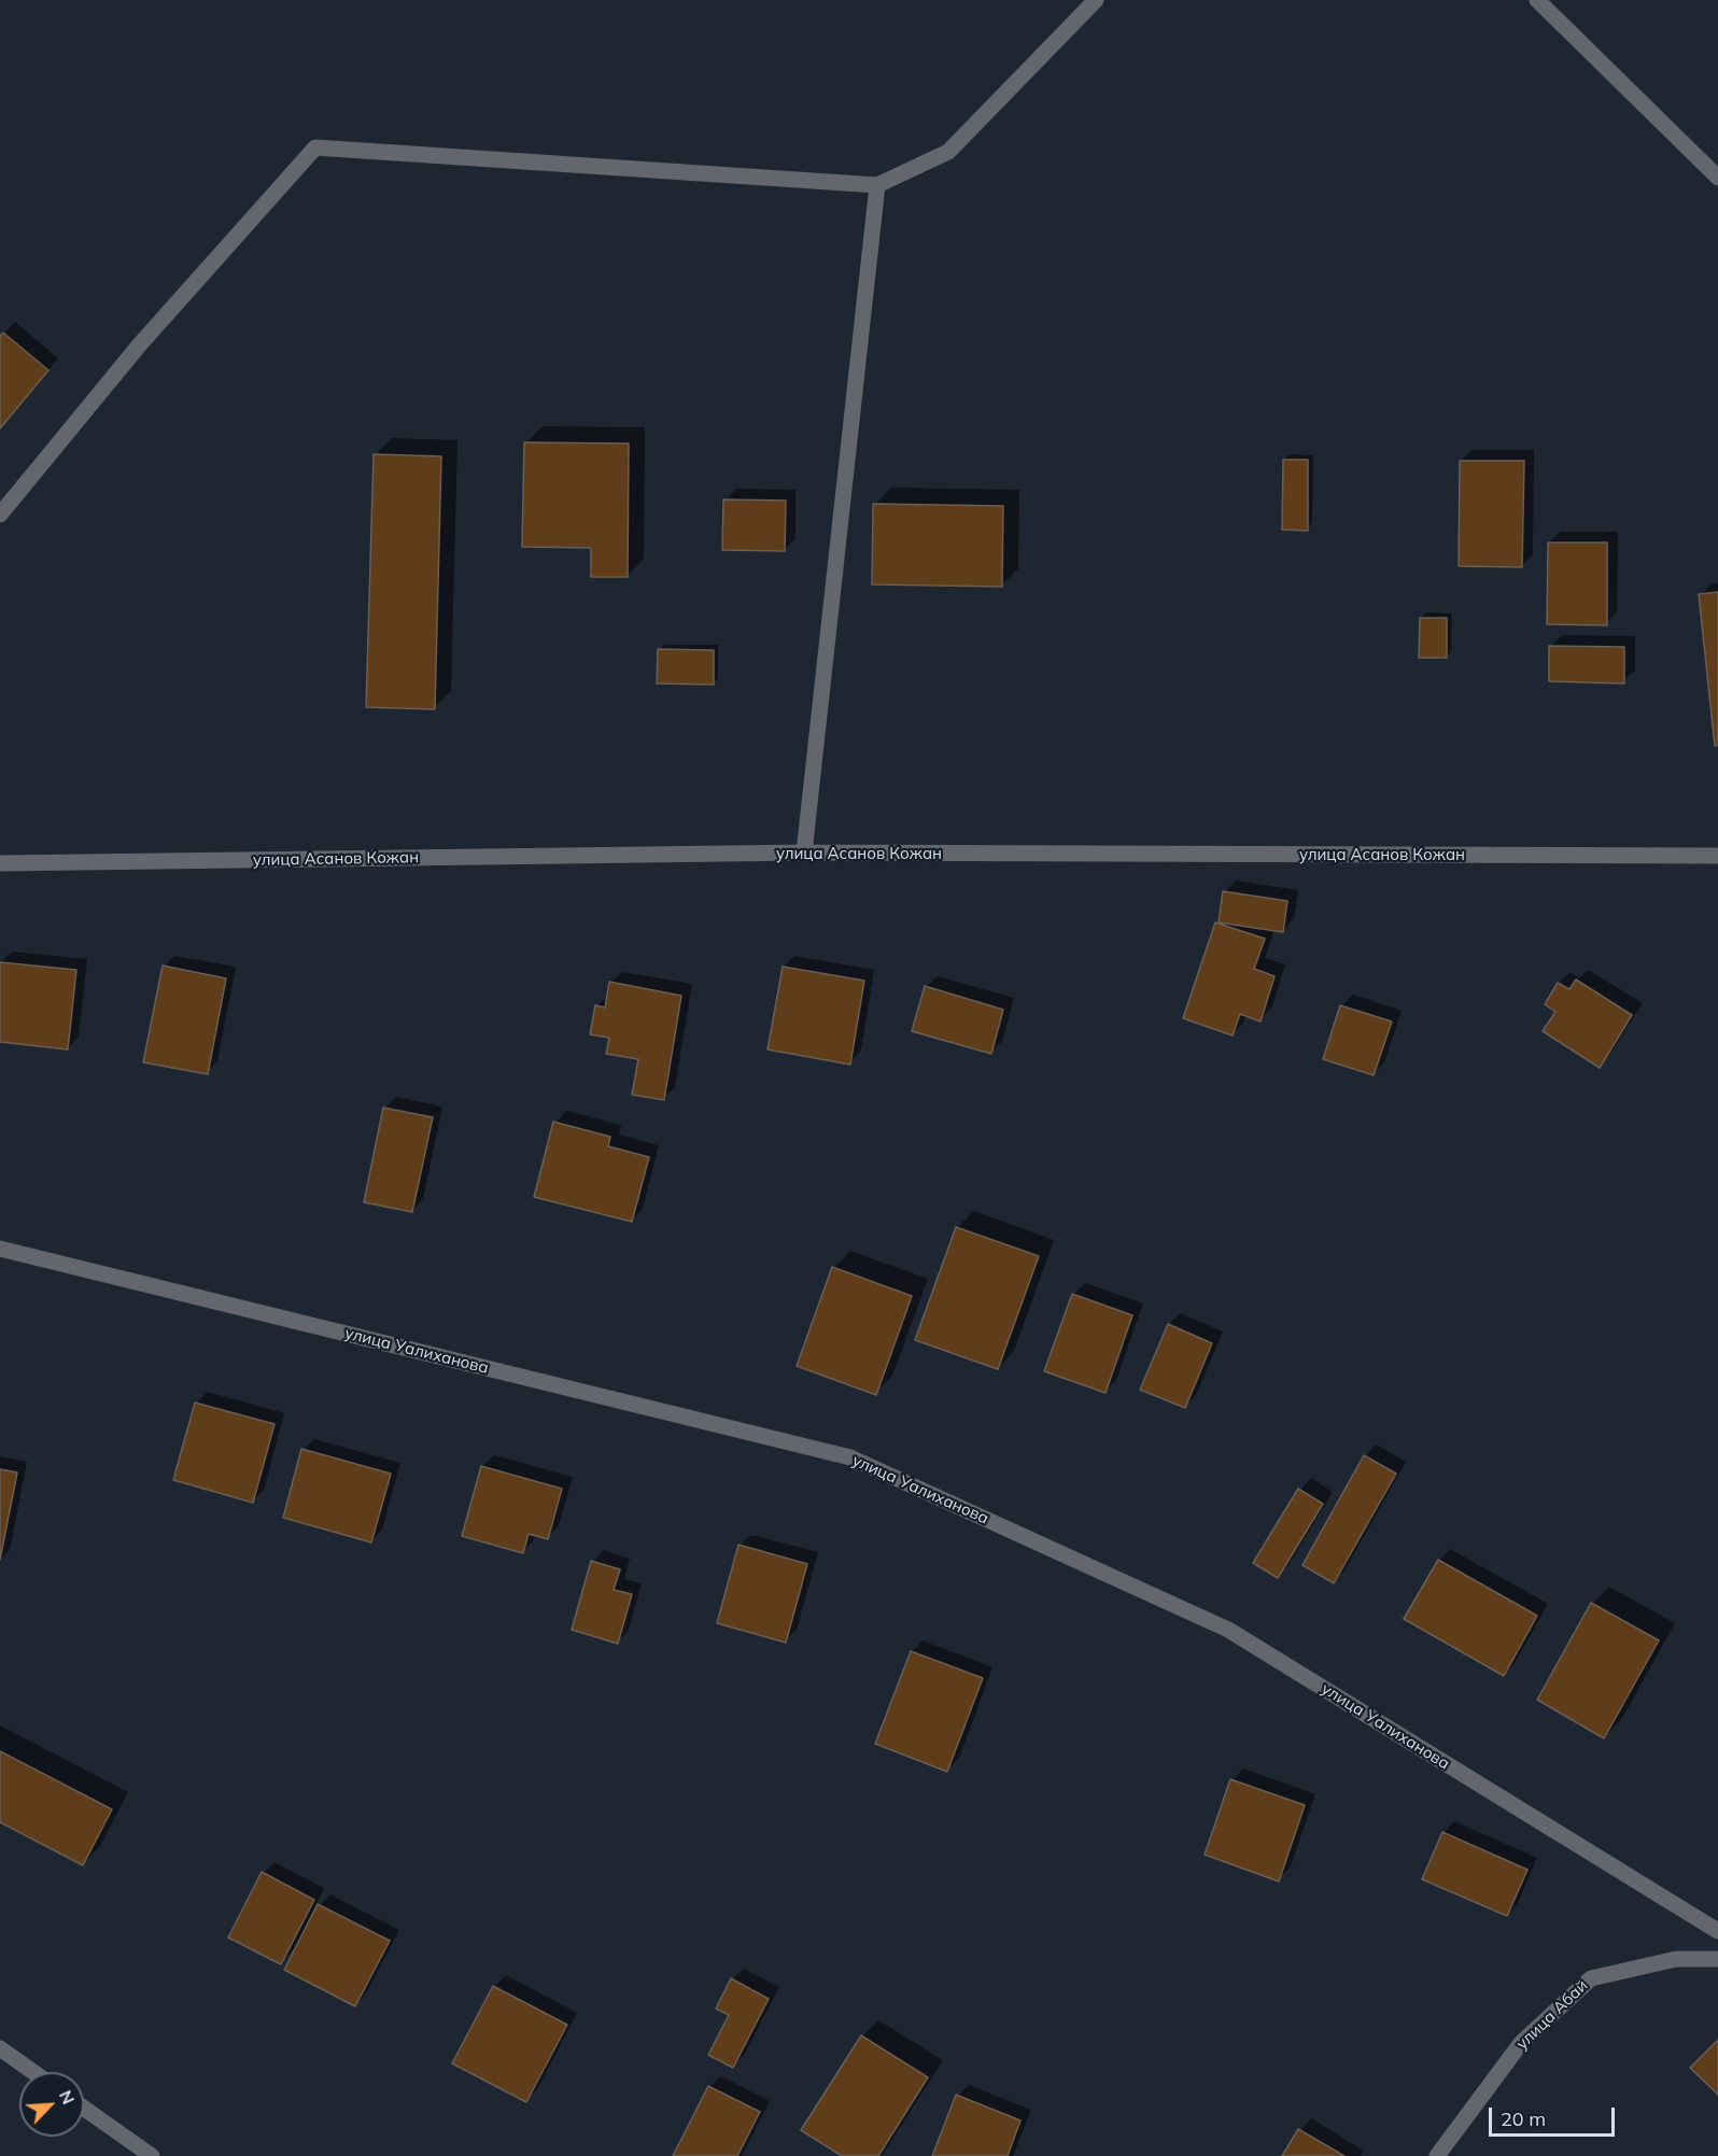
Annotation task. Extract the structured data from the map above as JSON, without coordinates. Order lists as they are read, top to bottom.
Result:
{
  "streets": {
    "street": ["улица Асанов Кожан", "улица Уалиханова", "улица Абай"]
  },
  "scale_bar": "20 m",
  "north": "top right"
}
